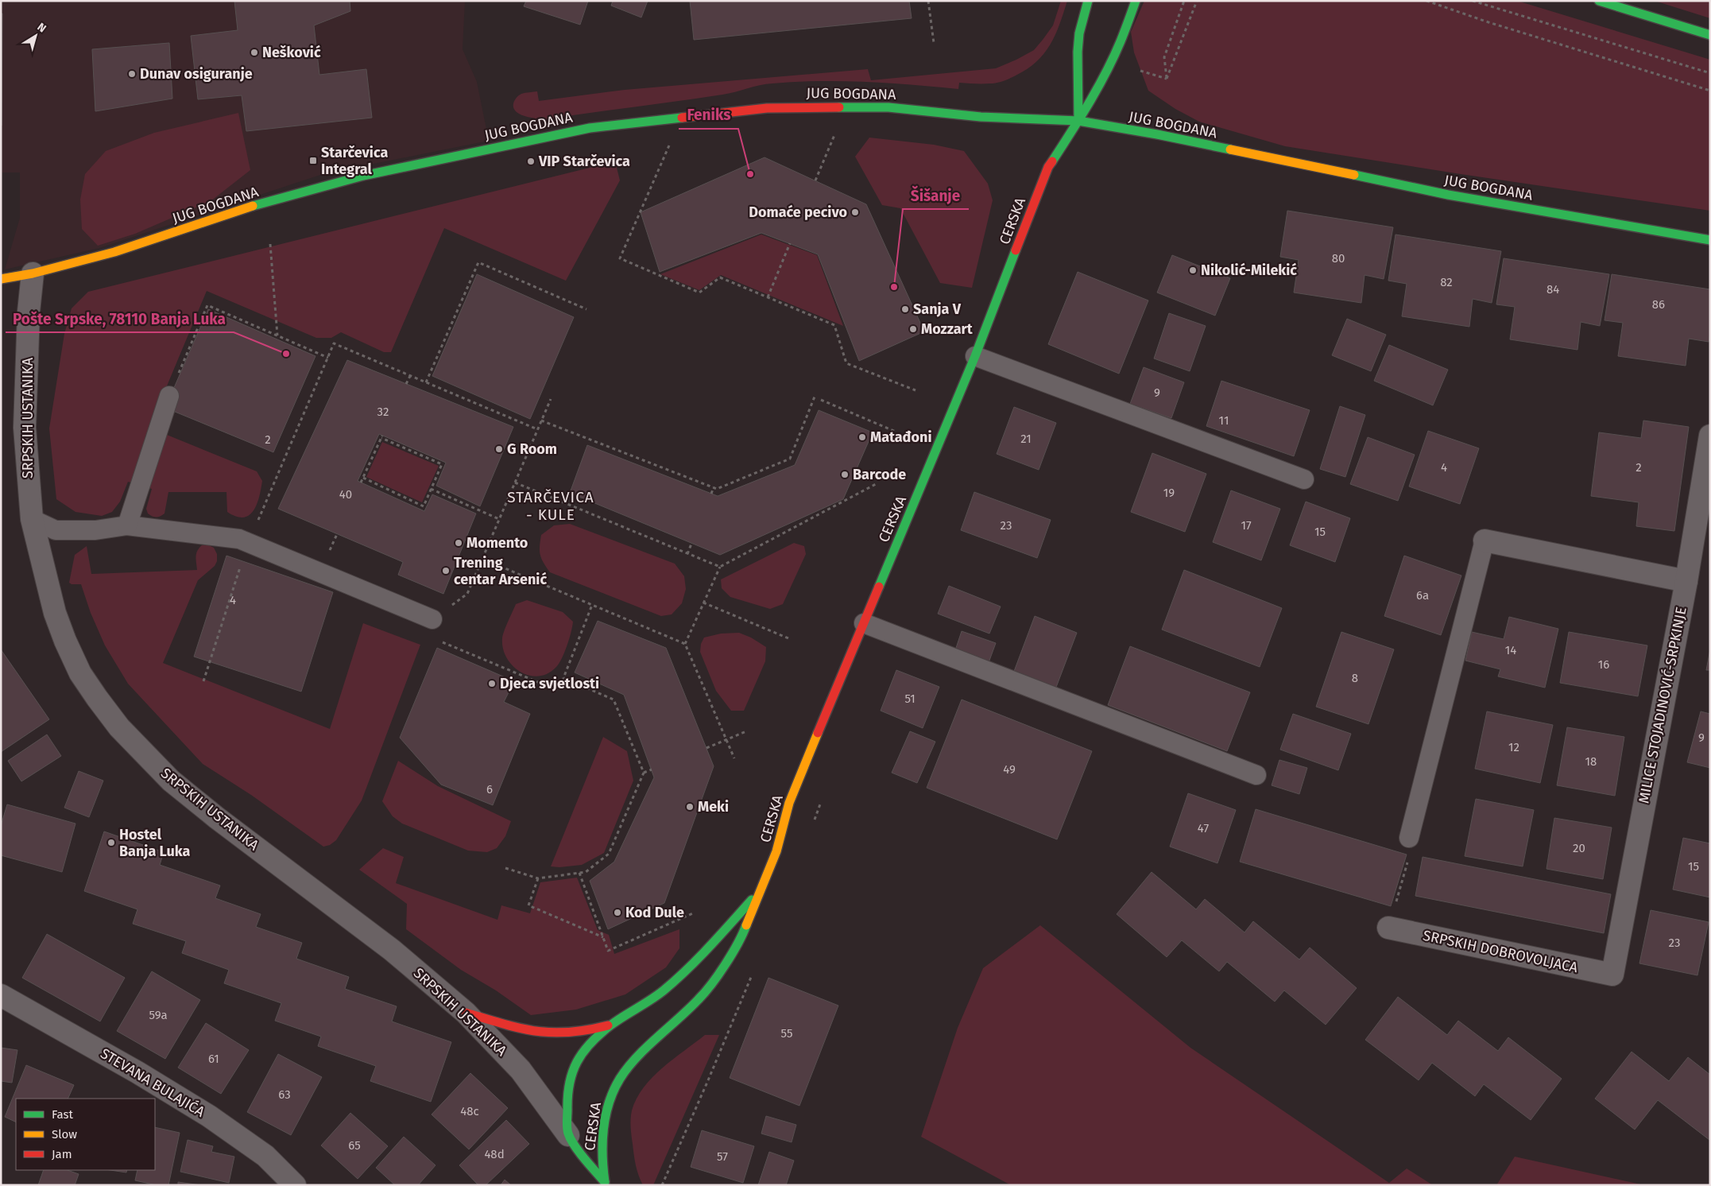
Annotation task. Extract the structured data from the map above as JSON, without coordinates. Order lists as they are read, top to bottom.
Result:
{
  "streets": {
    "street": [
      "JUG BOGDANA",
      "CERSKA",
      "SRPSKIH USTANIKA",
      "MILICE STOJADINOVIĆ-SRPKINJE",
      "SRPSKIH DOBROVOLJACA",
      "STEVANA BULAJIĆA"
    ]
  },
  "crossings": [
    ["JUG BOGDANA", "CERSKA"],
    ["JUG BOGDANA", "SRPSKIH USTANIKA"],
    ["CERSKA", "SRPSKIH USTANIKA"],
    ["MILICE STOJADINOVIĆ-SRPKINJE", "SRPSKIH DOBROVOLJACA"]
  ],
  "districts": ["STARČEVICA - KULE"],
  "places": {
    "other": [
      "Nešković",
      "Dunav osiguranje",
      "VIP Starčevica",
      "Feniks",
      "Domaće pecivo",
      "Nikolić-Milekić",
      "Šišanje",
      "Sanja V",
      "Mozzart",
      "Pošte Srpske, 78110 Banja Luka",
      "Matađoni",
      "G Room",
      "Barcode",
      "Momento",
      "Trening centar Arsenić",
      "Djeca svjetlosti",
      "Meki",
      "Hostel Banja Luka",
      "Kod Dule"
    ],
    "transit": ["Starčevica Integral"]
  },
  "house_numbers": [
    "80",
    "82",
    "84",
    "86",
    "9",
    "32",
    "11",
    "21",
    "2",
    "4",
    "2",
    "19",
    "40",
    "23",
    "17",
    "15",
    "6a",
    "4",
    "14",
    "16",
    "8",
    "51",
    "9",
    "12",
    "18",
    "49",
    "6",
    "47",
    "20",
    "15",
    "23",
    "59a",
    "55",
    "61",
    "63",
    "48c",
    "65",
    "48d",
    "57"
  ],
  "legend": ["Fast", "Slow", "Jam"],
  "north": "top right"
}
